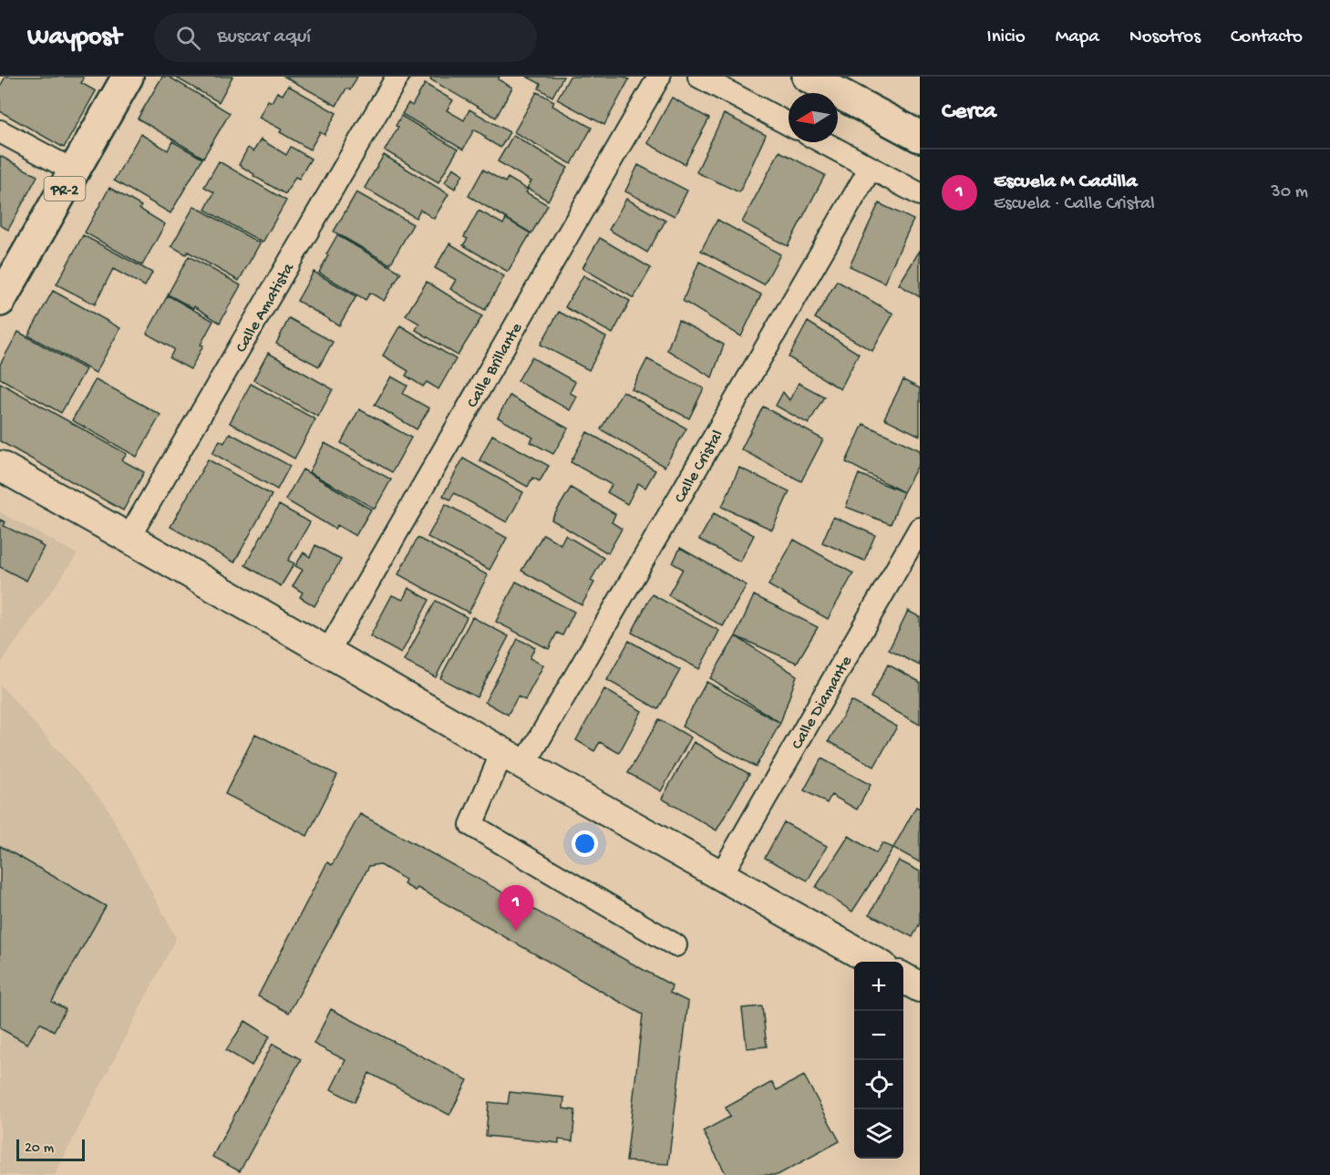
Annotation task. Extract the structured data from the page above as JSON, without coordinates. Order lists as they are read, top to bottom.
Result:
{
  "streets": {
    "main road": ["PR-2"],
    "street": [
      "Calle Amatista",
      "Calle Brillante",
      "Calle Cristal",
      "Calle Diamante"
    ]
  },
  "scale_bar": "20 m",
  "north": "left",
  "page": {
    "header": "Waypost",
    "search": "Buscar aquí",
    "nav": [
      "Inicio",
      "Mapa",
      "Nosotros",
      "Contacto"
    ],
    "heading": "Cerca",
    "list": [
      {
        "mark": "1",
        "name": "Escuela M Cadilla",
        "note": "Escuela · Calle Cristal",
        "value": "30 m"
      }
    ],
    "pins": "1",
    "map_buttons": ["+", "−"],
    "scale": "20 m"
  }
}
